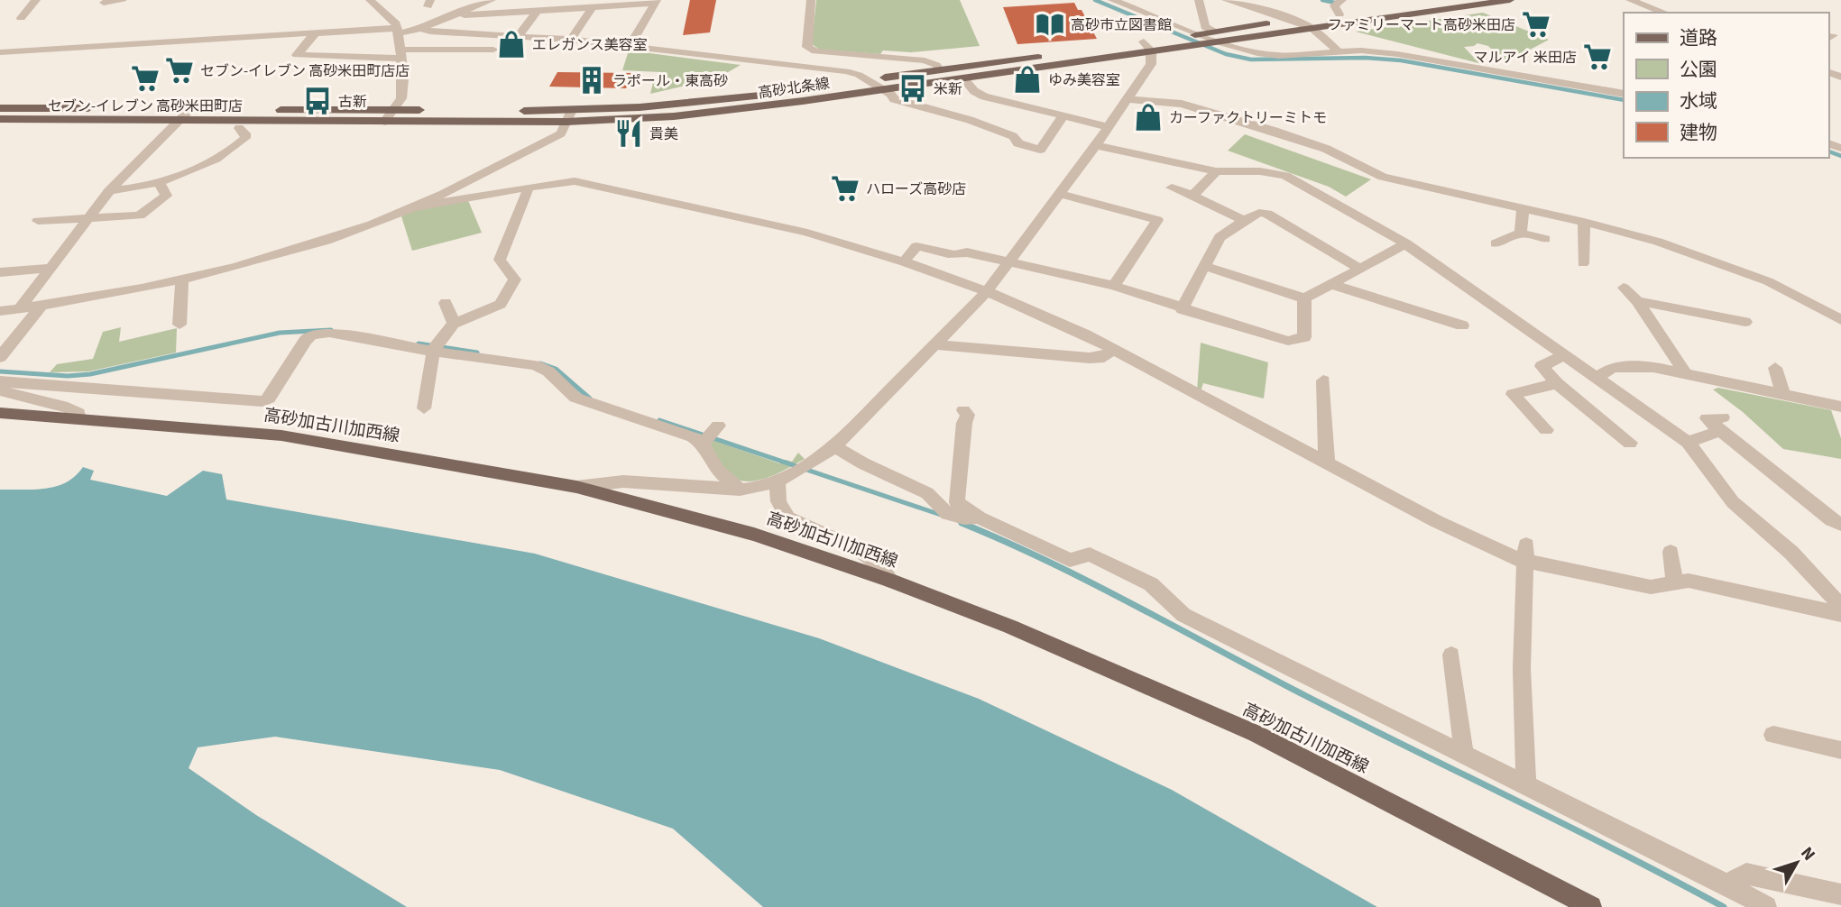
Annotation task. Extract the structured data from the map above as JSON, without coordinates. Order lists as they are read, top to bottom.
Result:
{
  "streets": {
    "main road": ["高砂北条線", "高砂加古川加西線"]
  },
  "places": {
    "library": ["高砂市立図書館"],
    "supermarket": [
      "ファミリーマート高砂米田店",
      "マルアイ 米田店",
      "セブン-イレブン 高砂米田町店店",
      "セブン-イレブン 高砂米田町店",
      "ハローズ高砂店"
    ],
    "shop": ["エレガンス美容室", "ゆみ美容室", "カーファクトリーミトモ"],
    "building": ["ラポール・東高砂"],
    "bus stop": ["米新", "古新"],
    "restaurant": ["貴美"]
  },
  "legend": [
    "道路",
    "公園",
    "水域",
    "建物"
  ],
  "north": "top right"
}
